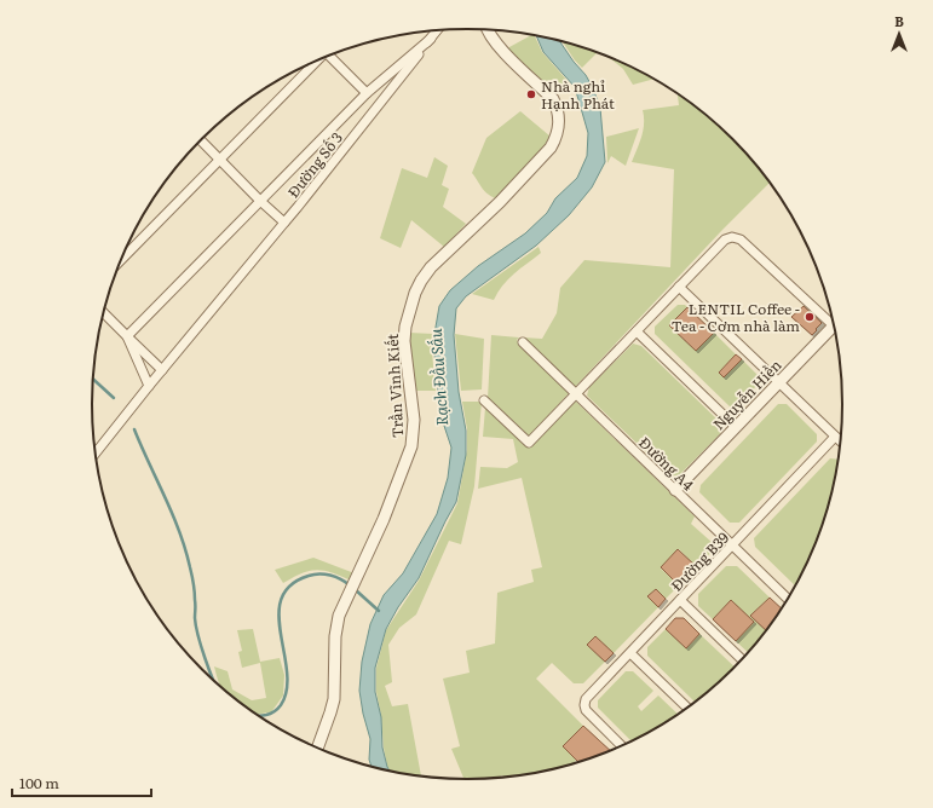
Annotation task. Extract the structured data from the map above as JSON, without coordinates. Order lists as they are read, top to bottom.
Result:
{
  "streets": {
    "street": [
      "Đường Số 3",
      "Trần Vĩnh Kiết",
      "Nguyễn Hiền",
      "Đường A4",
      "Đường B39"
    ]
  },
  "crossings": [
    ["Nguyễn Hiền", "Đường A4"],
    ["Đường A4", "Đường B39"]
  ],
  "water": ["Rạch Đầu Sấu"],
  "places": ["Nhà nghỉ Hạnh Phát", "LENTIL Coffee - Tea - Cơm nhà làm"],
  "scale_bar": "100 m",
  "north": "top"
}
